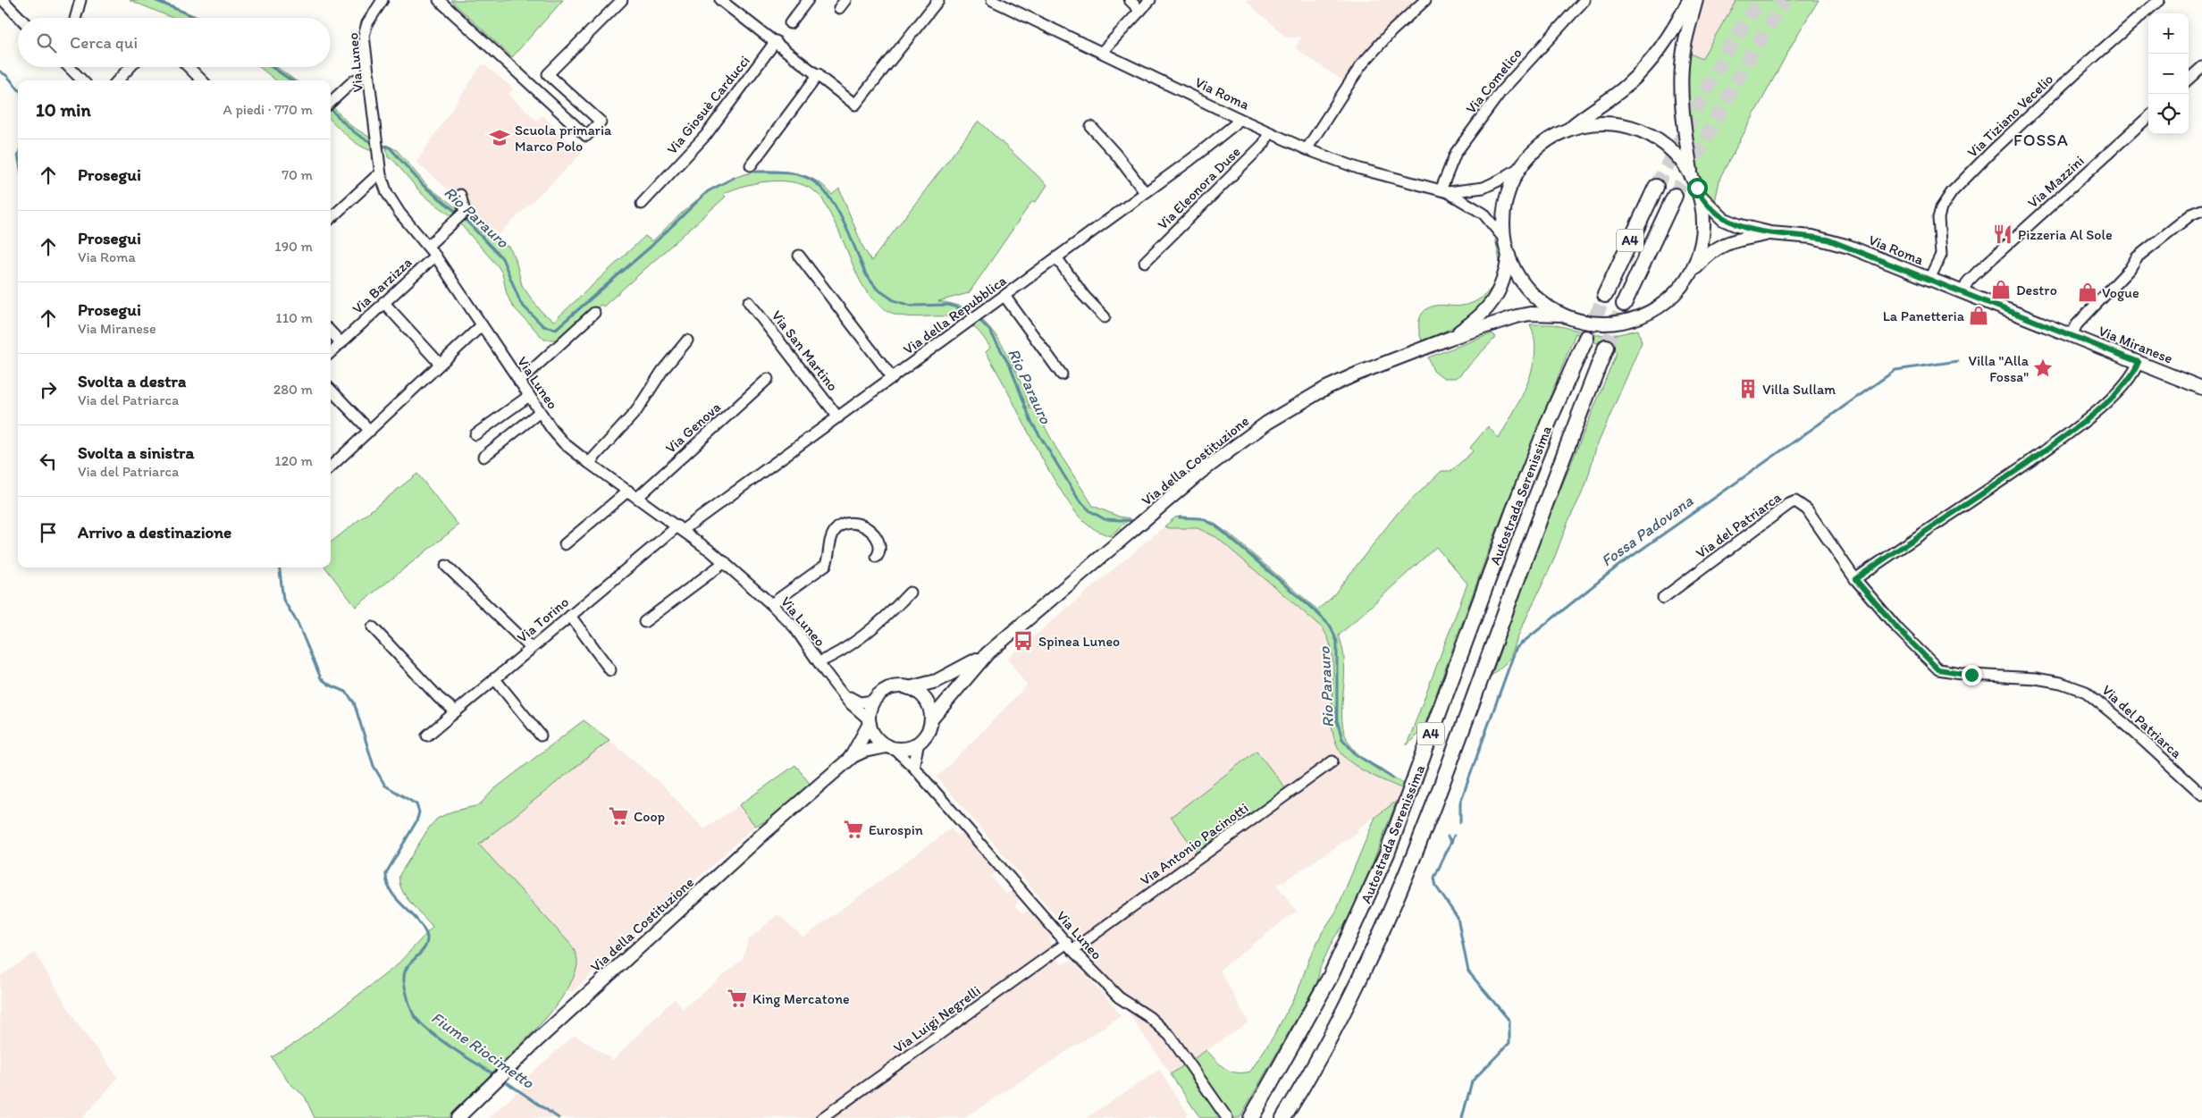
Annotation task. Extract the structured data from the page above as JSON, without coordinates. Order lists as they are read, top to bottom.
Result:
{
  "streets": {
    "highway": ["A4", "Autostrada Serenissima"],
    "main road": ["Via Roma", "Via Miranese", "Via della Costituzione"],
    "street": [
      "Via Luneo",
      "Via Comelico",
      "Via Giosuè Carducci",
      "Via Tiziano Vecelio",
      "Via Mazzini",
      "Via Eleonora Duse",
      "Via Barzizza",
      "Via della Repubblica",
      "Via San Martino",
      "Via Genova",
      "Via del Patriarca",
      "Via Torino",
      "Via Antonio Pacinotti",
      "Via Luigi Negrelli"
    ]
  },
  "crossings": [
    ["Via Luneo", "Via Barzizza"],
    ["Via Luneo", "Via della Repubblica"],
    ["Via Luneo", "Via Genova"],
    ["Via Luneo", "Via della Costituzione"],
    ["Via Luneo", "Via Torino"],
    ["Via Luneo", "Via Antonio Pacinotti"],
    ["Via Luneo", "Via Luigi Negrelli"],
    ["Via Comelico", "Via Roma"],
    ["Via Roma", "Via Tiziano Vecelio"],
    ["Via Roma", "Via Mazzini"],
    ["Via Roma", "Via Eleonora Duse"],
    ["Via Roma", "Via della Repubblica"],
    ["Via Roma", "Via Miranese"],
    ["Via della Repubblica", "Via San Martino"],
    ["Via della Repubblica", "Via Torino"],
    ["Via Antonio Pacinotti", "Via Luigi Negrelli"]
  ],
  "districts": ["FOSSA"],
  "water": ["Rio Parauro", "Fossa Padovana", "Fiume Riocimetto"],
  "places": {
    "school or university": ["Scuola primaria Marco Polo"],
    "restaurant": ["Pizzeria Al Sole"],
    "shop": ["Destro", "Vogue", "La Panetteria"],
    "place": ["Villa \"Alla Fossa\""],
    "building": ["Villa Sullam"],
    "bus stop": ["Spinea Luneo"],
    "supermarket": ["Coop", "Eurospin", "King Mercatone"]
  },
  "page": {
    "map_buttons": ["+", "−"],
    "search": "Cerca qui",
    "heading": ["10 min", "A piedi · 770 m"],
    "list": [
      ["Prosegui", "70 m"],
      ["Prosegui", "Via Roma", "190 m"],
      ["Prosegui", "Via Miranese", "110 m"],
      ["Svolta a destra", "Via del Patriarca", "280 m"],
      ["Svolta a sinistra", "Via del Patriarca", "120 m"],
      "Arrivo a destinazione"
    ]
  }
}
